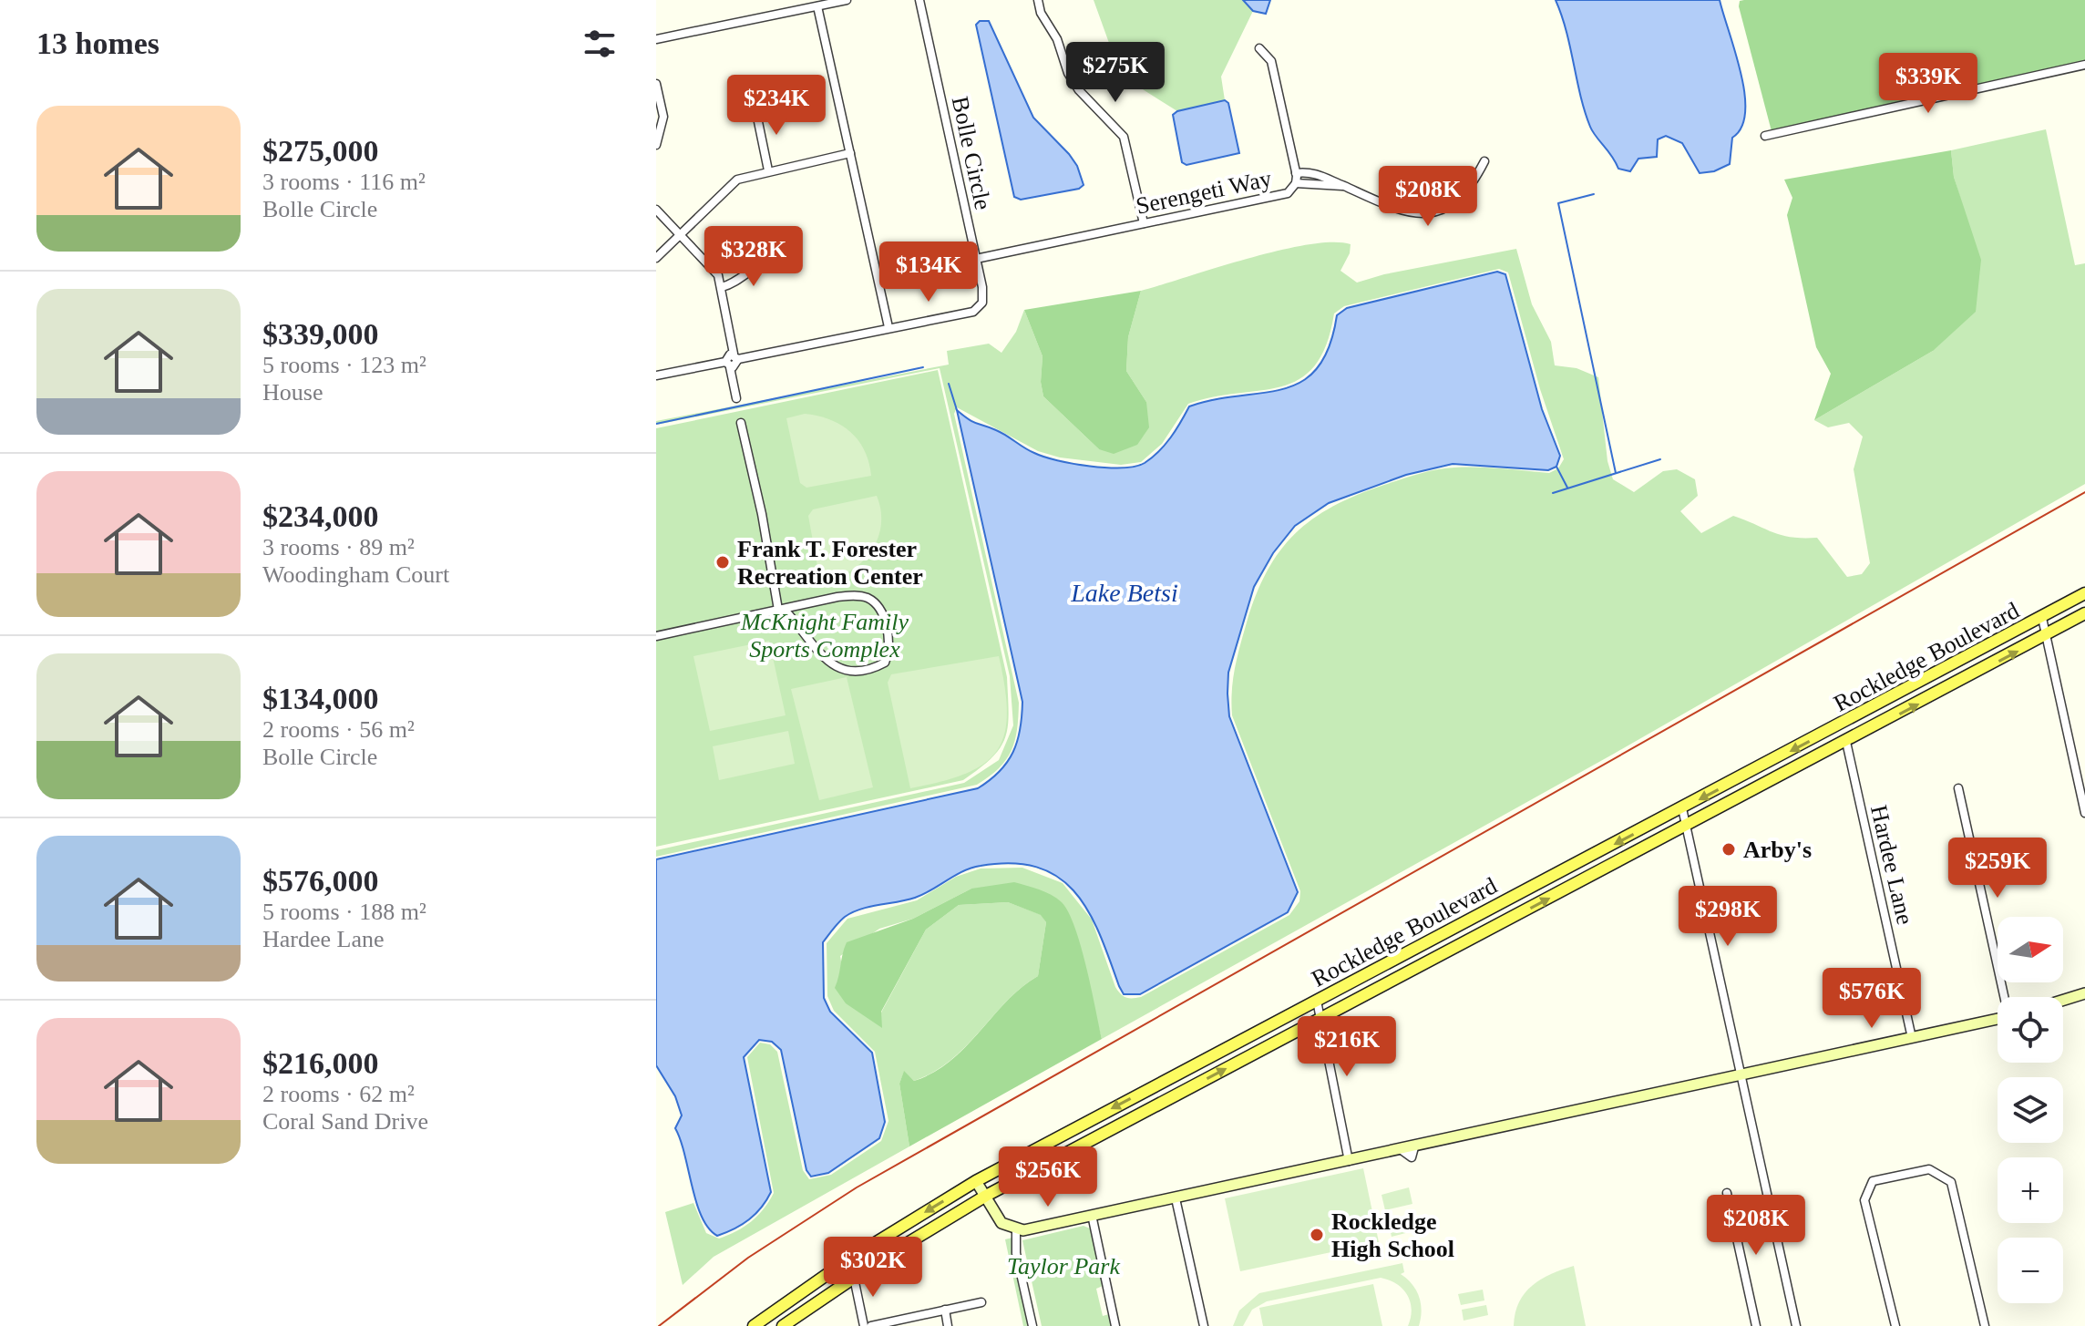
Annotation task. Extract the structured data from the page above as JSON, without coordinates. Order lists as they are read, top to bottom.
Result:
{
  "streets": {
    "main road": ["Rockledge Boulevard"],
    "street": ["Bolle Circle", "Serengeti Way", "Hardee Lane"]
  },
  "crossings": [
    ["Bolle Circle", "Serengeti Way"],
    ["Rockledge Boulevard", "Hardee Lane"]
  ],
  "water": ["Lake Betsi"],
  "parks": ["McKnight Family Sports Complex", "Taylor Park"],
  "places": ["Frank T. Forester Recreation Center", "Arby's", "Rockledge High School"],
  "north": "right",
  "page": {
    "heading": "13 homes",
    "price": [
      "$275K",
      "$339K",
      "$234K",
      "$208K",
      "$328K",
      "$134K",
      "$259K",
      "$298K",
      "$576K",
      "$216K",
      "$256K",
      "$208K",
      "$302K"
    ],
    "list": [
      {
        "name": "$275,000",
        "note": "3 rooms · 116 m² · Bolle Circle"
      },
      {
        "name": "$339,000",
        "note": "5 rooms · 123 m² · House"
      },
      {
        "name": "$234,000",
        "note": "3 rooms · 89 m² · Woodingham Court"
      },
      {
        "name": "$134,000",
        "note": "2 rooms · 56 m² · Bolle Circle"
      },
      {
        "name": "$576,000",
        "note": "5 rooms · 188 m² · Hardee Lane"
      },
      {
        "name": "$216,000",
        "note": "2 rooms · 62 m² · Coral Sand Drive"
      }
    ],
    "map_buttons": ["+", "−"]
  }
}
